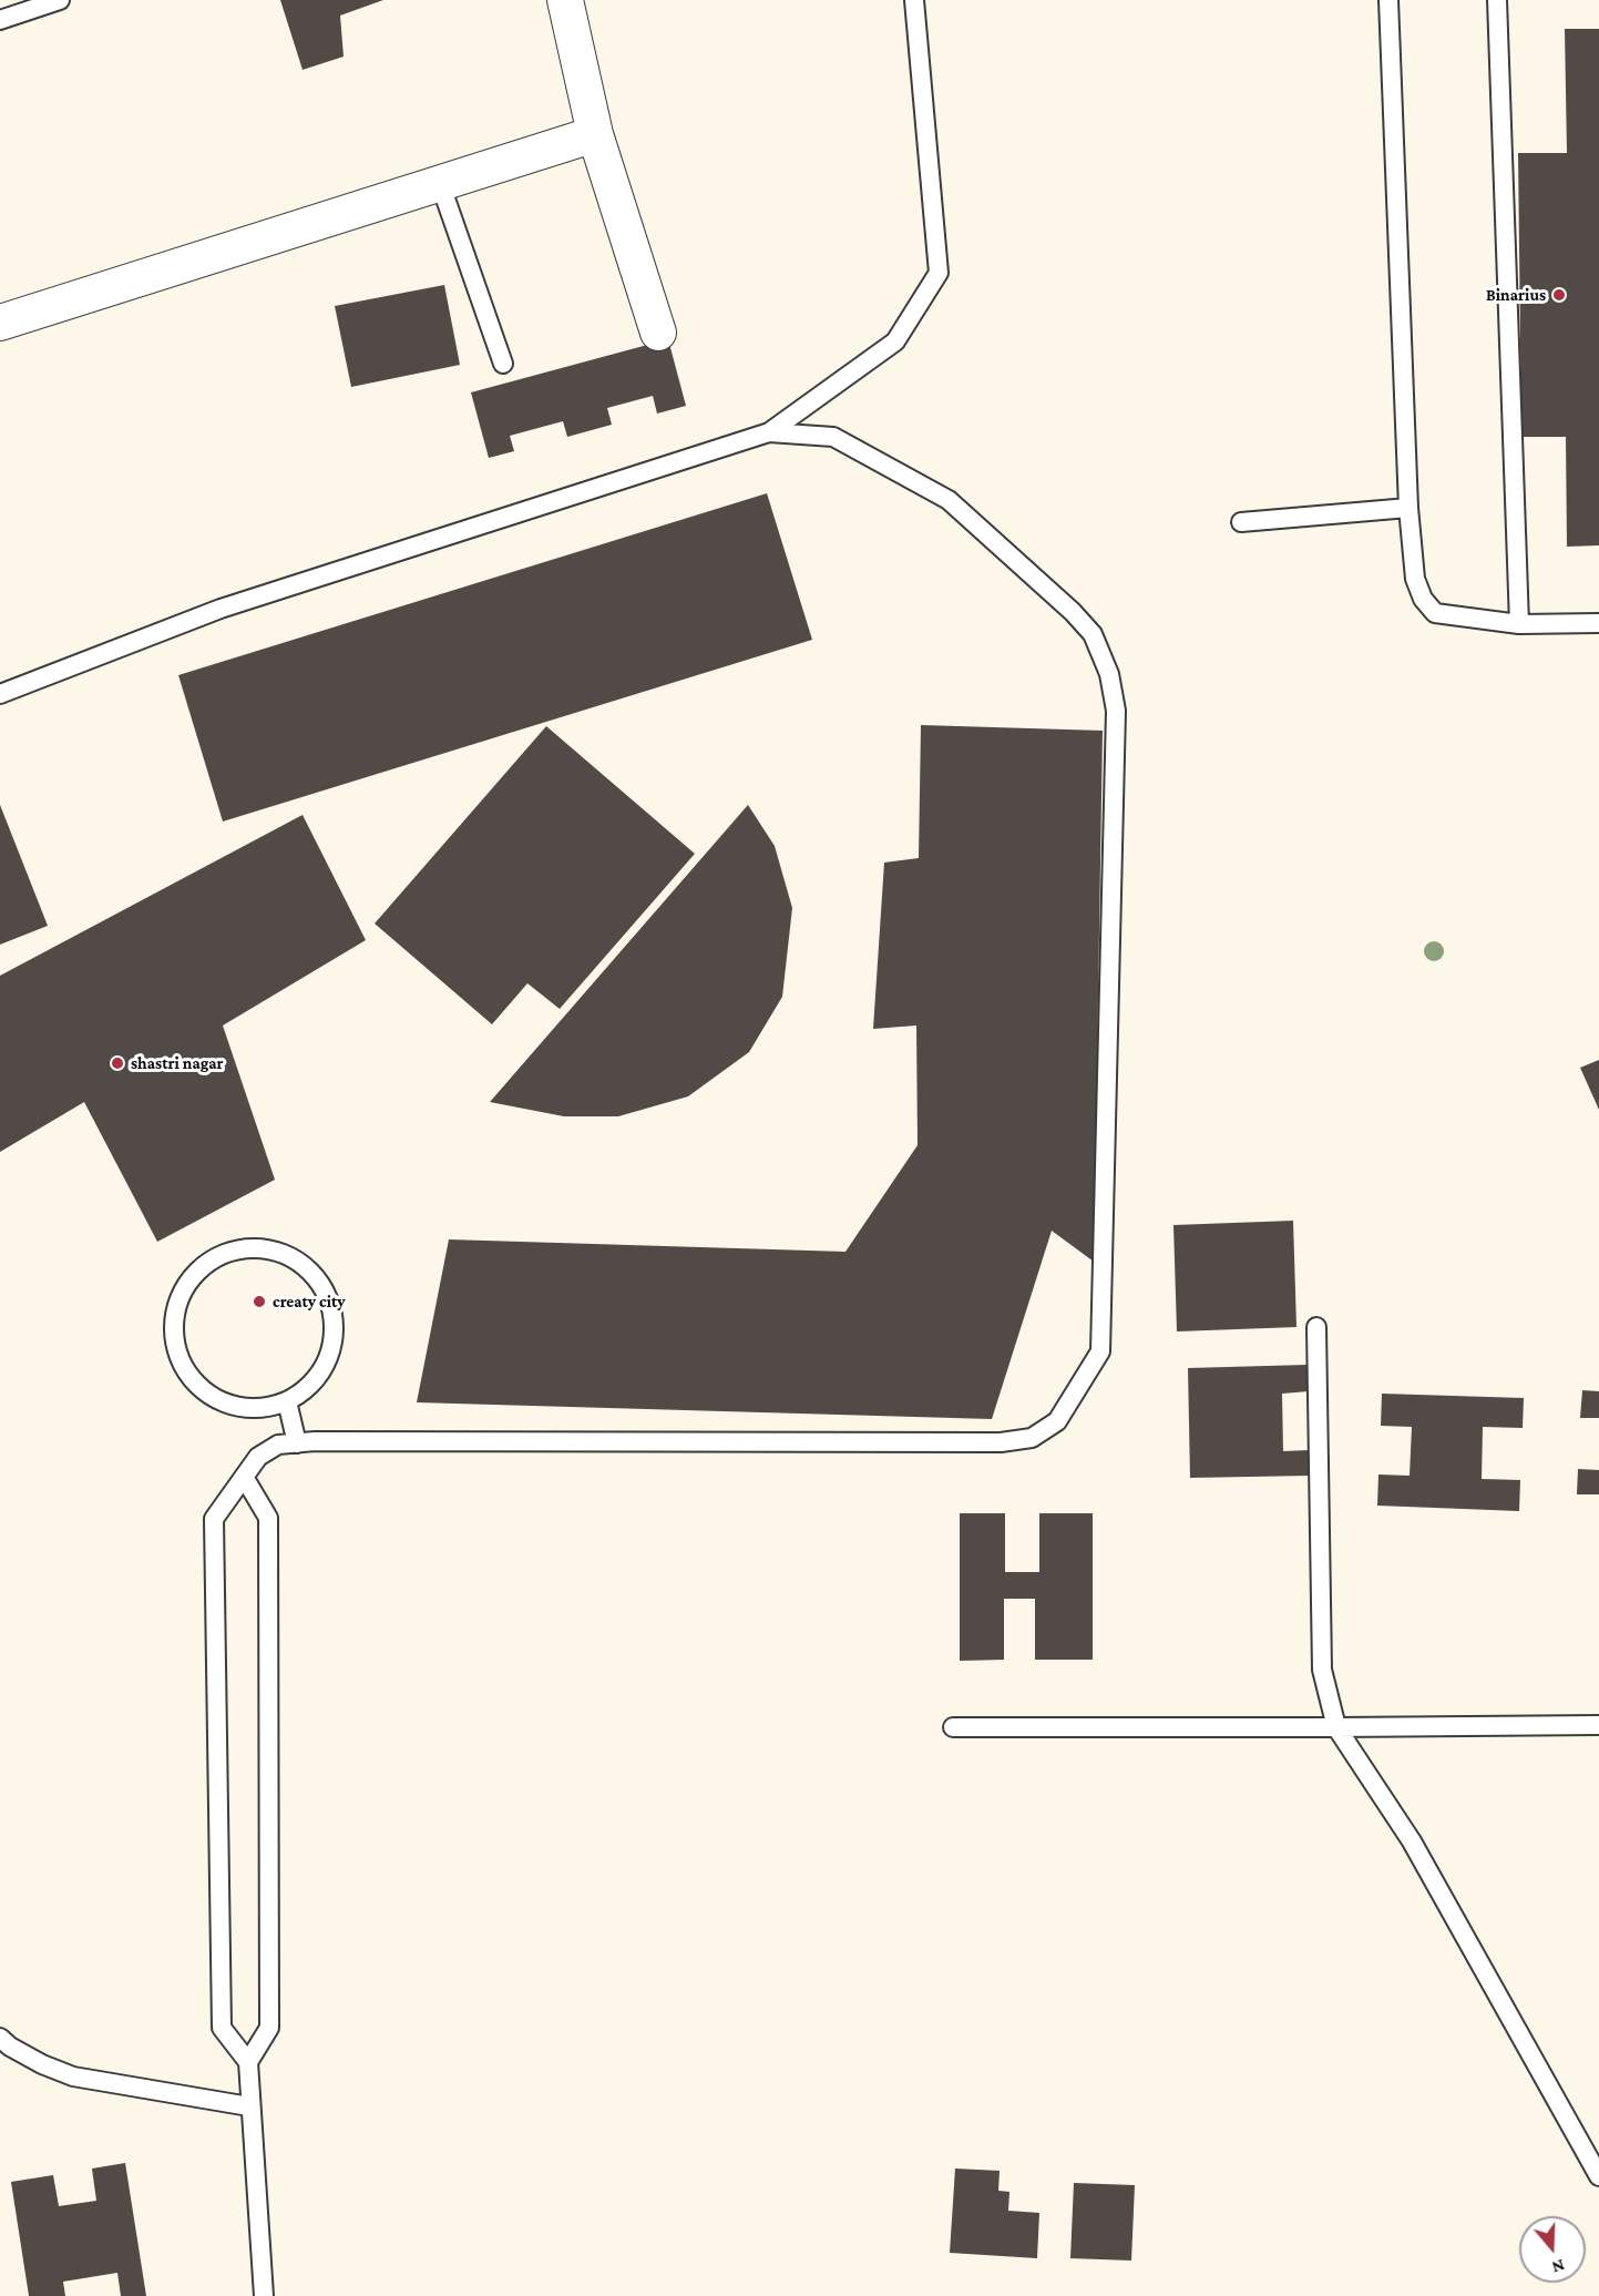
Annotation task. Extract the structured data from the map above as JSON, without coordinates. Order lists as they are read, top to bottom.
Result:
{
  "places": ["Binarius", "shastri nagar", "creaty city"],
  "north": "bottom"
}
